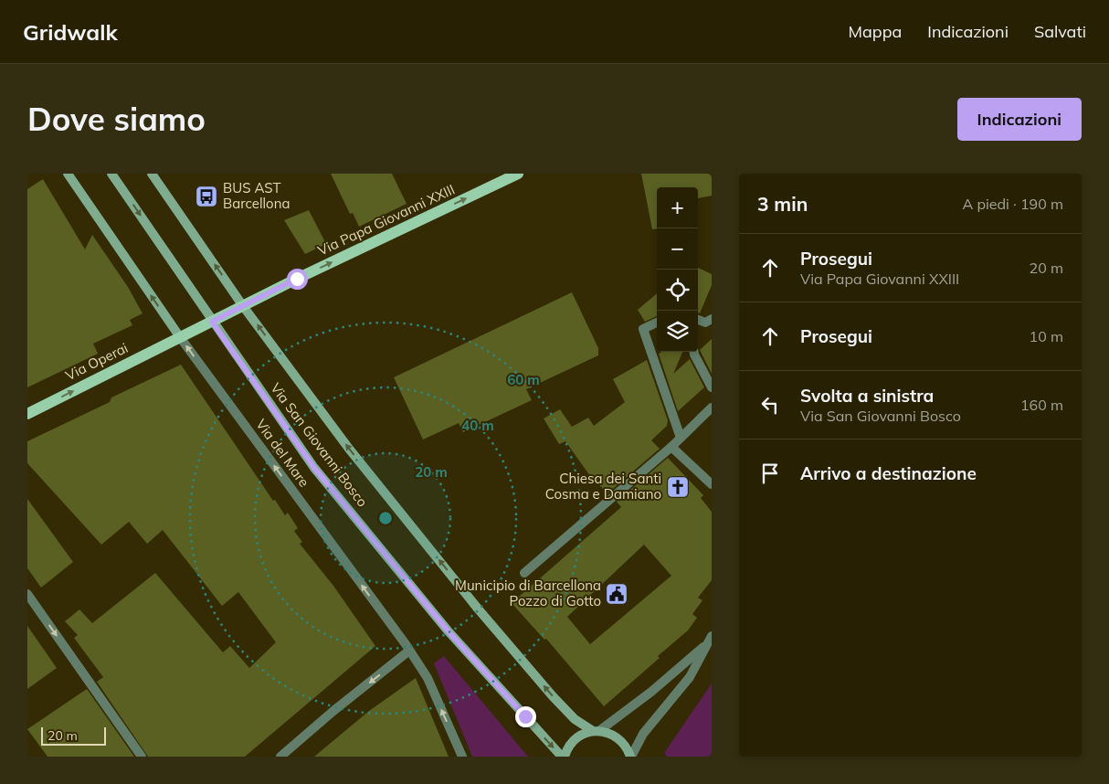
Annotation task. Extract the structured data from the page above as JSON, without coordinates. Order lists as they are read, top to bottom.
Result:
{
  "streets": {
    "main road": ["Via Papa Giovanni XXIII", "Via Operai"],
    "street": ["Via San Giovanni Bosco", "Via del Mare"]
  },
  "crossings": [
    ["Via Papa Giovanni XXIII", "Via Operai"],
    ["Via Papa Giovanni XXIII", "Via San Giovanni Bosco"],
    ["Via Operai", "Via San Giovanni Bosco"],
    ["Via Operai", "Via del Mare"]
  ],
  "one_way": ["Via Papa Giovanni XXIII", "Via Operai", "Via del Mare"],
  "places": {
    "bus stop": ["BUS AST Barcellona"],
    "church": ["Chiesa dei Santi Cosma e Damiano"],
    "public building": ["Municipio di Barcellona Pozzo di Gotto"]
  },
  "scale_bar": "20 m",
  "page": {
    "header": "Gridwalk",
    "nav": ["Mappa", "Indicazioni", "Salvati"],
    "buttons": "Indicazioni",
    "title": "Dove siamo",
    "heading": ["3 min", "A piedi · 190 m"],
    "map_buttons": ["+", "−"],
    "list": [
      ["Prosegui", "Via Papa Giovanni XXIII", "20 m"],
      ["Prosegui", "10 m"],
      ["Svolta a sinistra", "Via San Giovanni Bosco", "160 m"],
      "Arrivo a destinazione"
    ],
    "scale": "20 m"
  },
  "rings": ["60 m", "40 m", "20 m"]
}
